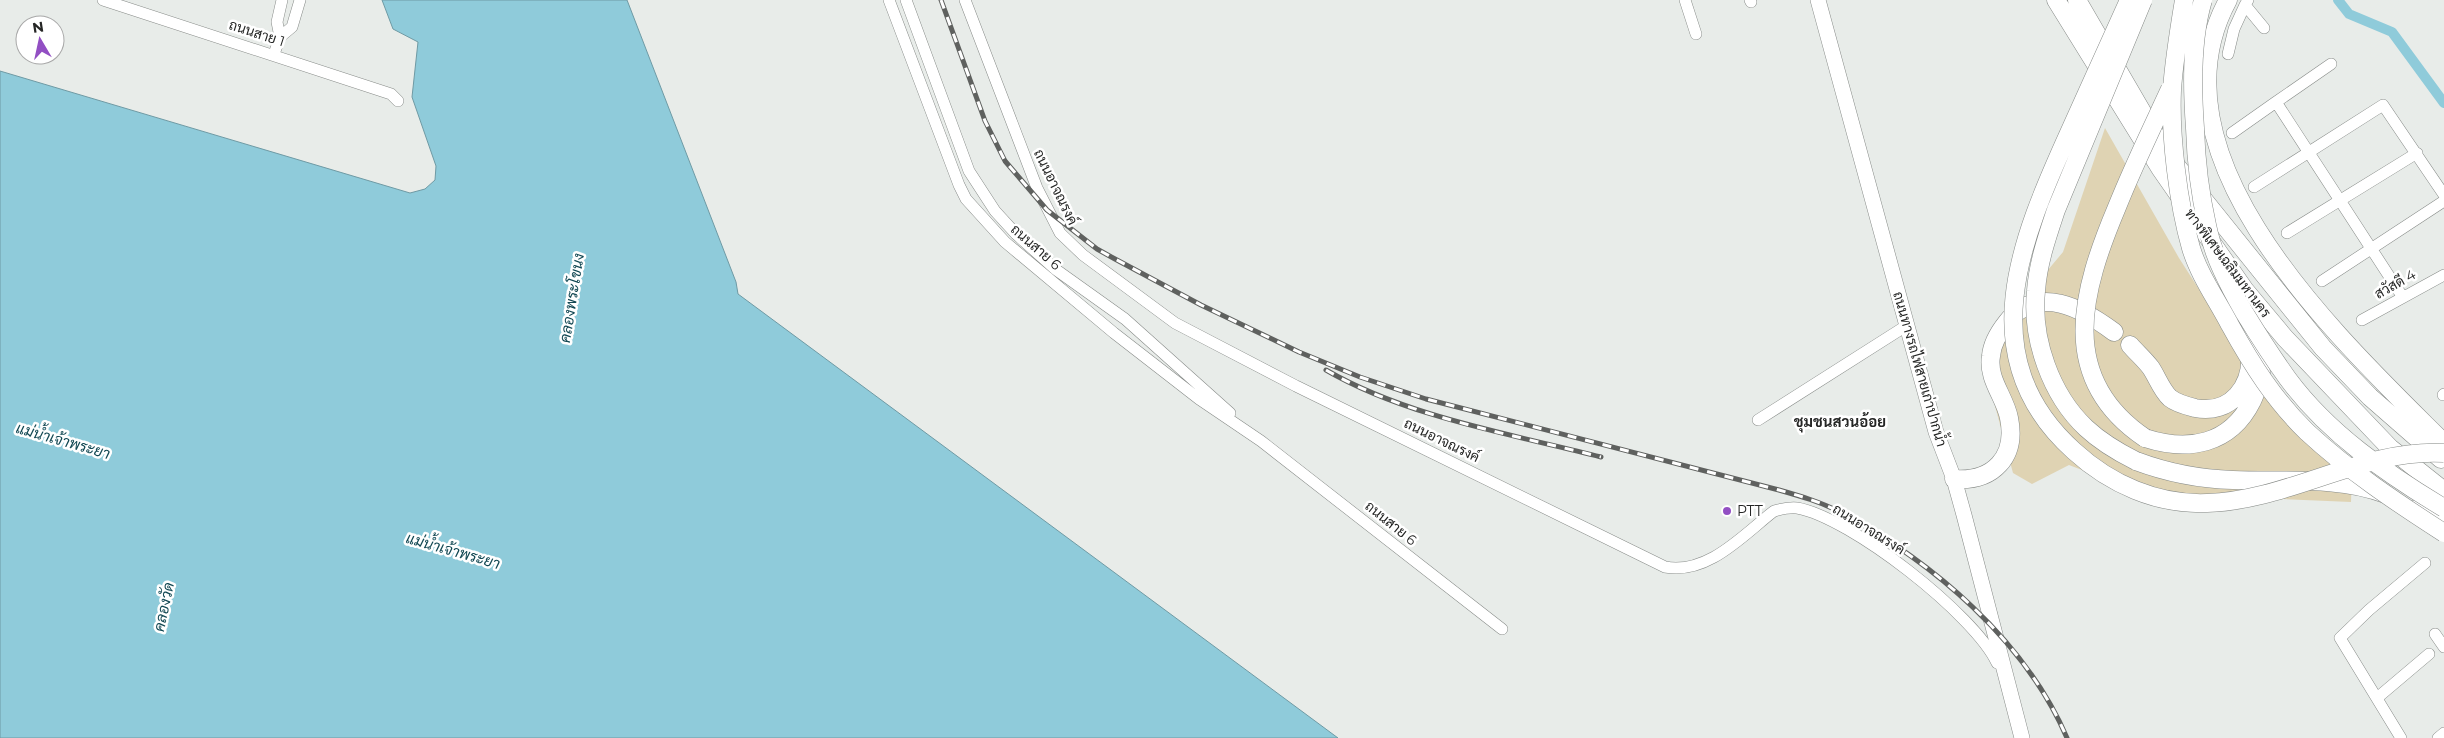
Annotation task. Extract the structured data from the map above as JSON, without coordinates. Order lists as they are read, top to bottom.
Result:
{
  "streets": {
    "highway": ["ทางพิเศษเฉลิมมหานคร"],
    "main road": ["ถนนทางรถไฟสายเก่าปากน้ำ"],
    "street": [
      "ถนนสาย 1",
      "ถนนอาจณรงค์",
      "ถนนสาย 6",
      "สวัสดี 4"
    ]
  },
  "crossings": [
    ["ถนนอาจณรงค์", "ถนนทางรถไฟสายเก่าปากน้ำ"]
  ],
  "districts": ["ชุมชนสวนอ้อย"],
  "water": ["คลองพระโขนง", "แม่น้ำเจ้าพระยา", "คลองวัด"],
  "places": ["PTT"],
  "north": "top"
}
